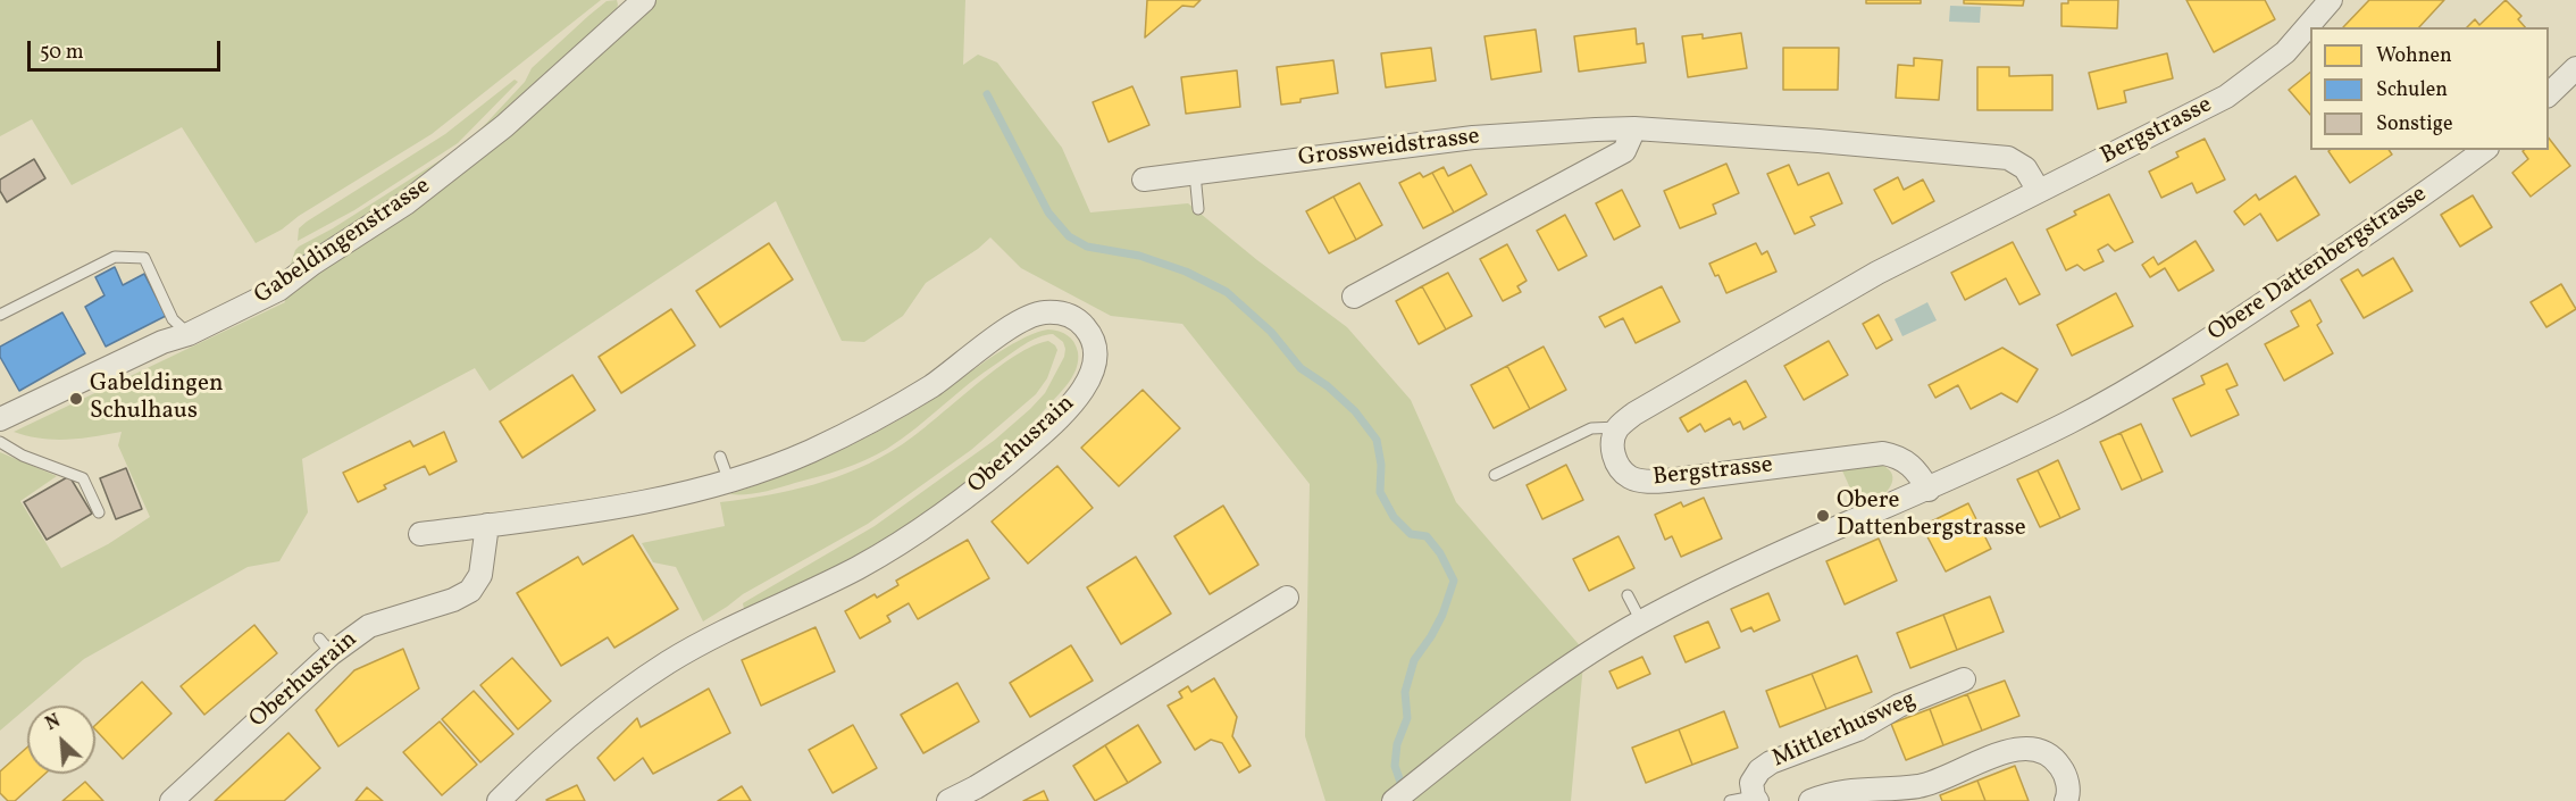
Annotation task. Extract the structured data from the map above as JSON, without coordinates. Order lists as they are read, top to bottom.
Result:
{
  "streets": {
    "street": [
      "Bergstrasse",
      "Grossweidstrasse",
      "Gabeldingenstrasse",
      "Obere Dattenbergstrasse",
      "Oberhusrain",
      "Mittlerhusweg"
    ]
  },
  "crossings": [
    ["Bergstrasse", "Grossweidstrasse"],
    ["Bergstrasse", "Obere Dattenbergstrasse"]
  ],
  "places": ["Gabeldingen Schulhaus", "Obere Dattenbergstrasse"],
  "legend": ["Wohnen", "Schulen", "Sonstige"],
  "scale_bar": "50 m",
  "north": "top left"
}
